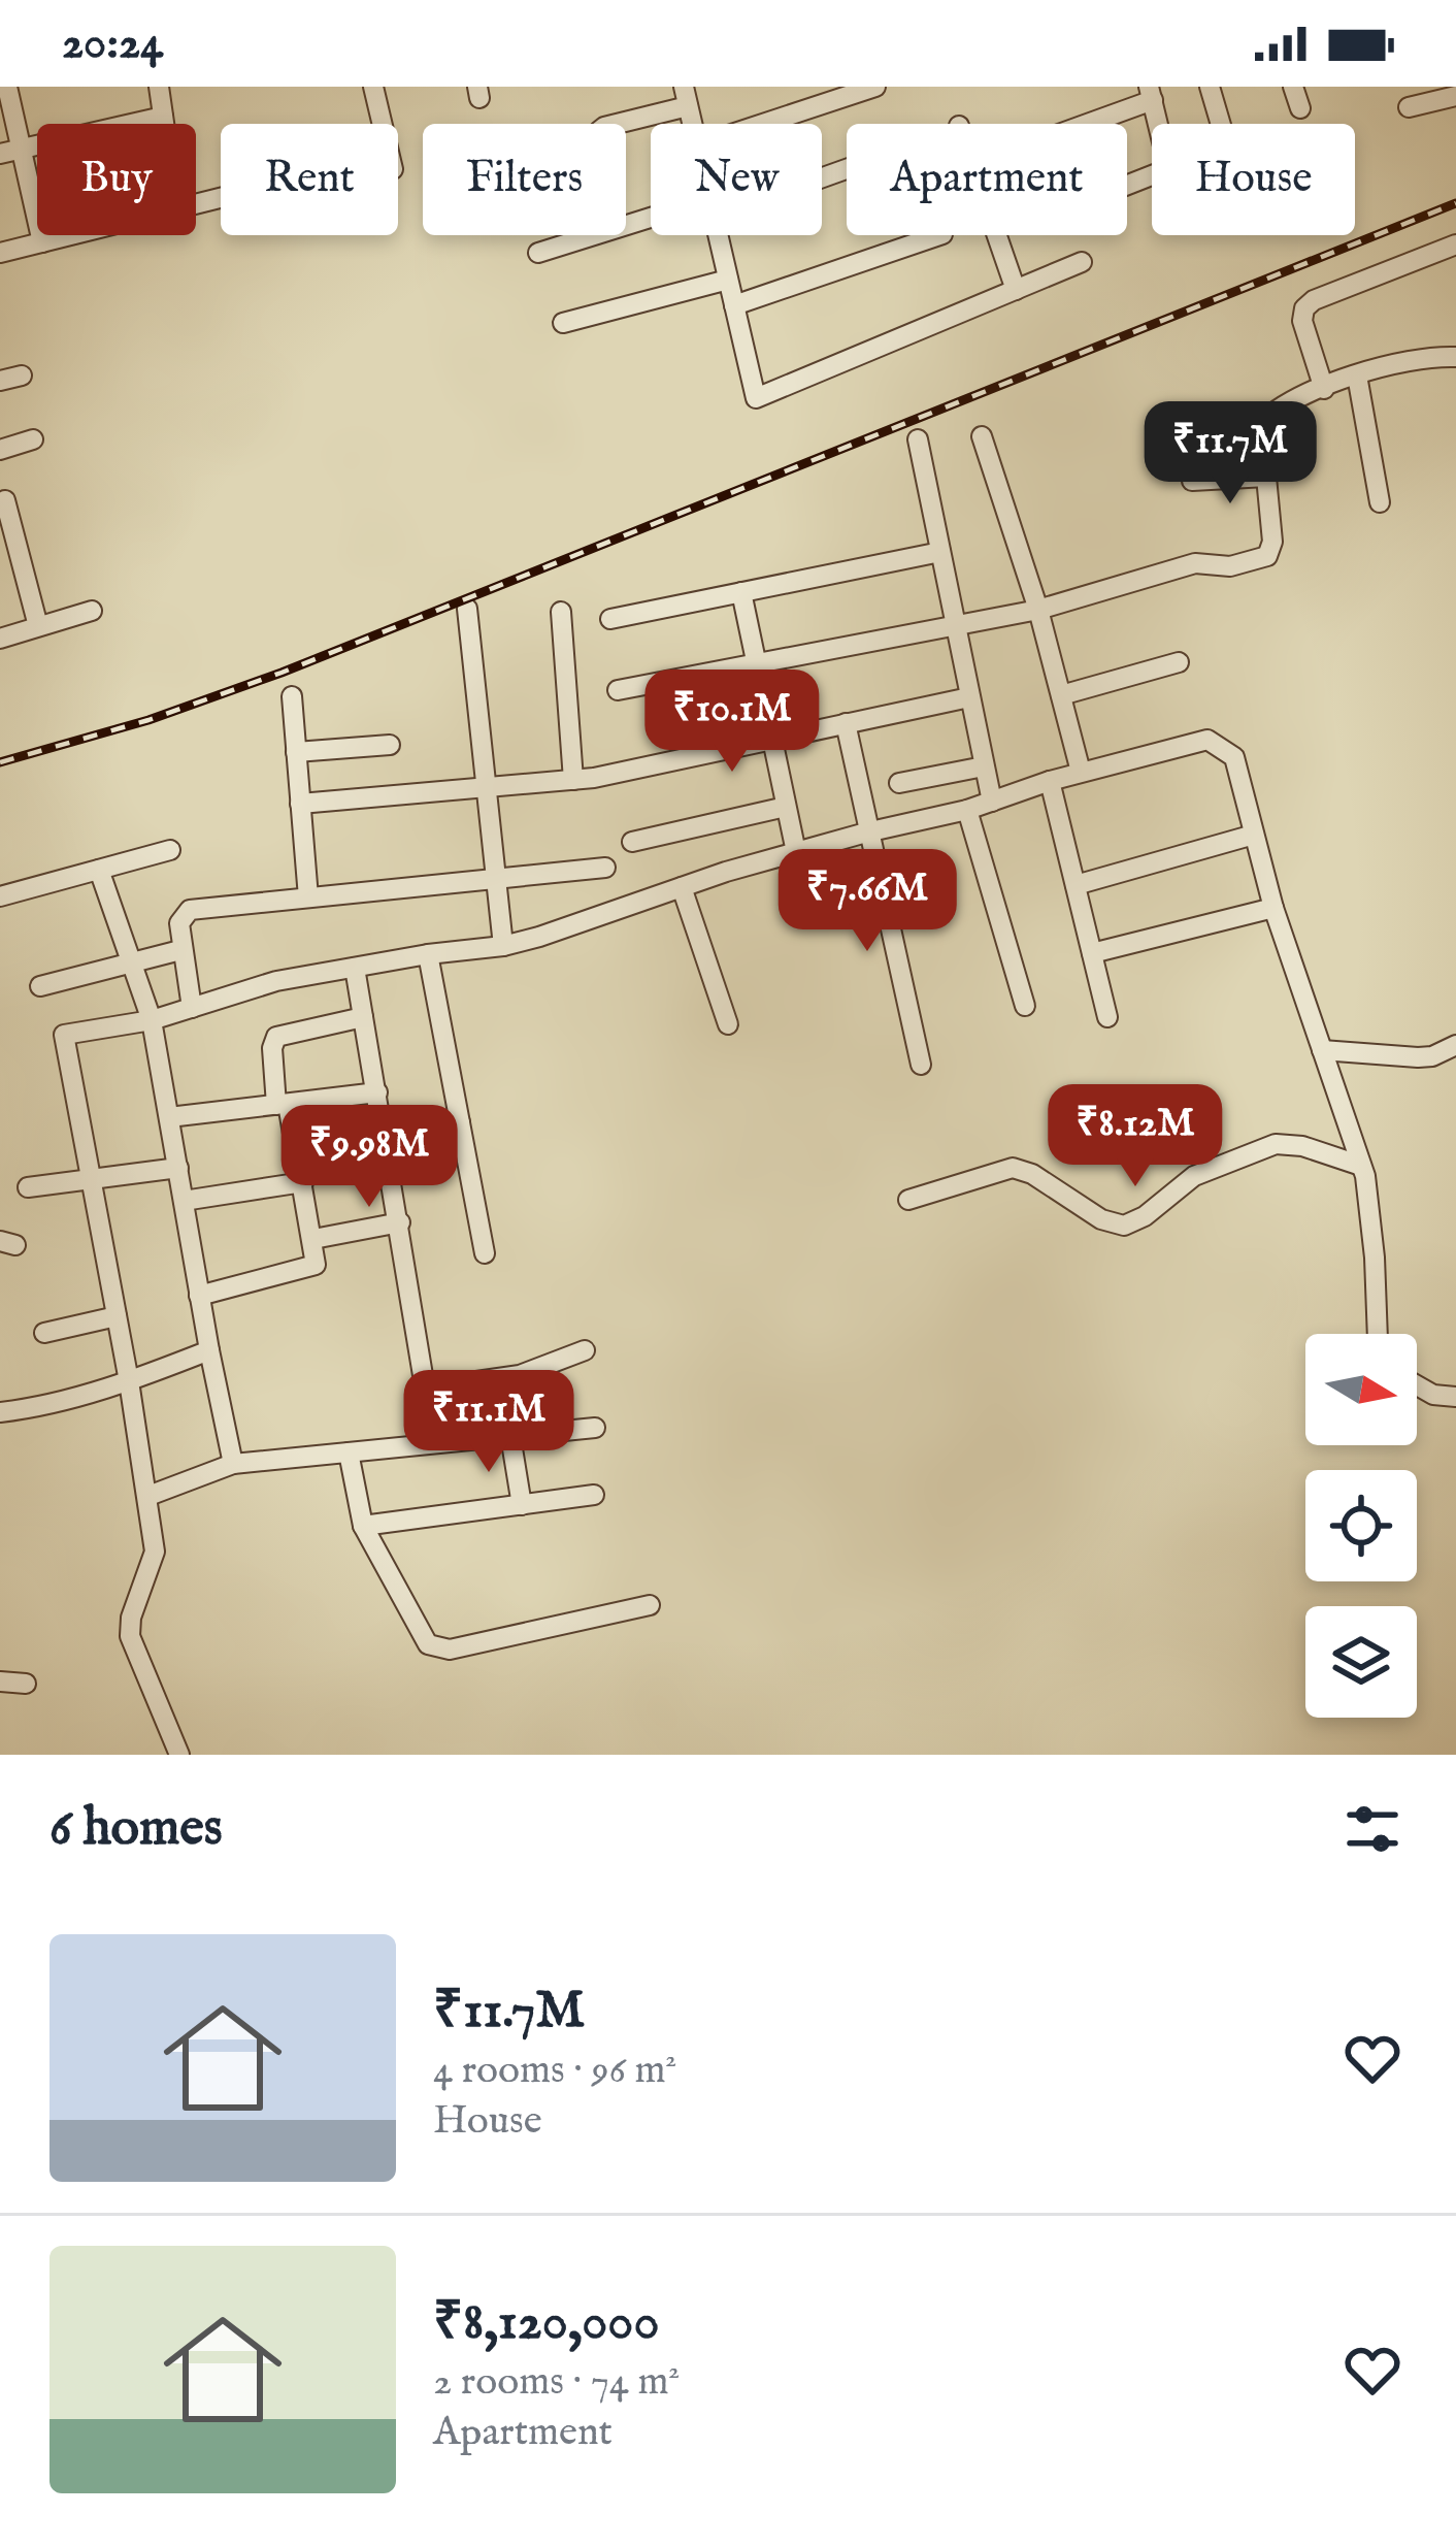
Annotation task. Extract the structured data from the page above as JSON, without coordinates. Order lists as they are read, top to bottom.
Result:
{
  "north": "right",
  "page": {
    "status": "20:24",
    "chip": [
      "Buy",
      "Rent",
      "Filters",
      "New",
      "Apartment",
      "House"
    ],
    "price": [
      "₹11.7M",
      "₹10.1M",
      "₹7.66M",
      "₹8.12M",
      "₹9.98M",
      "₹11.1M"
    ],
    "heading": "6 homes",
    "list": [
      {
        "name": "₹11.7M",
        "note": "4 rooms · 96 m² · House"
      },
      {
        "name": "₹8,120,000",
        "note": "2 rooms · 74 m² · Apartment"
      }
    ]
  }
}
